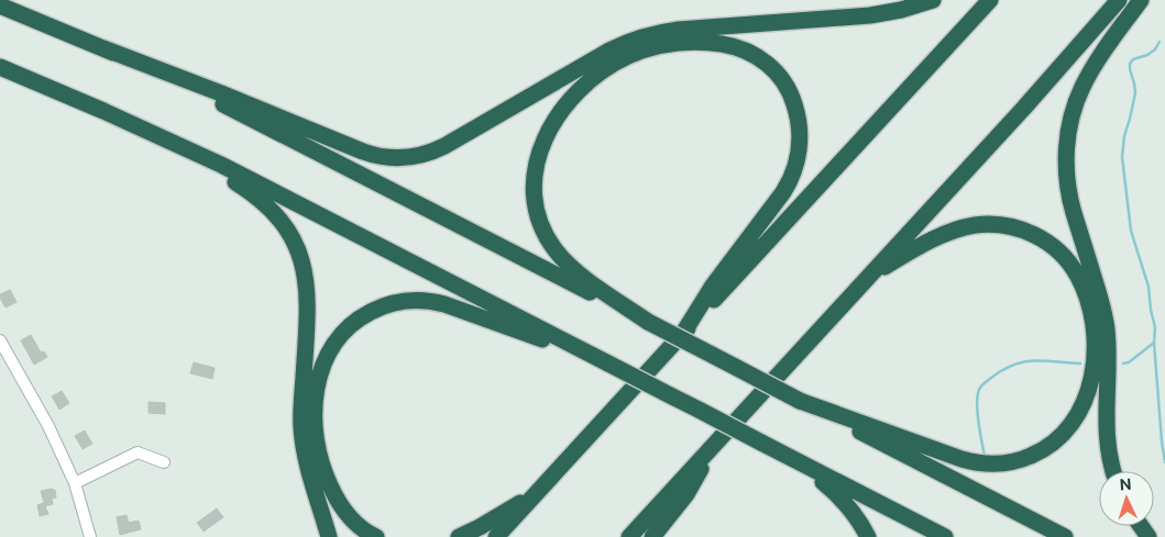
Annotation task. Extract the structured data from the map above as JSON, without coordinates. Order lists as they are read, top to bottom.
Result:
{
  "north": "top"
}
